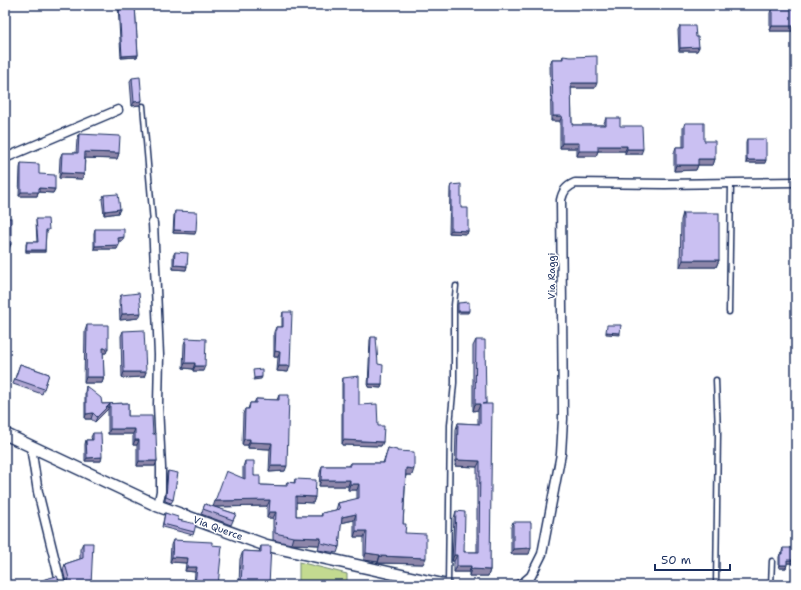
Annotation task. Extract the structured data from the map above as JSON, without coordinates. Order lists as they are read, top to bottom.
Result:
{
  "streets": {
    "street": ["Via Raggi", "Via Querce"]
  },
  "scale_bar": "50 m"
}
